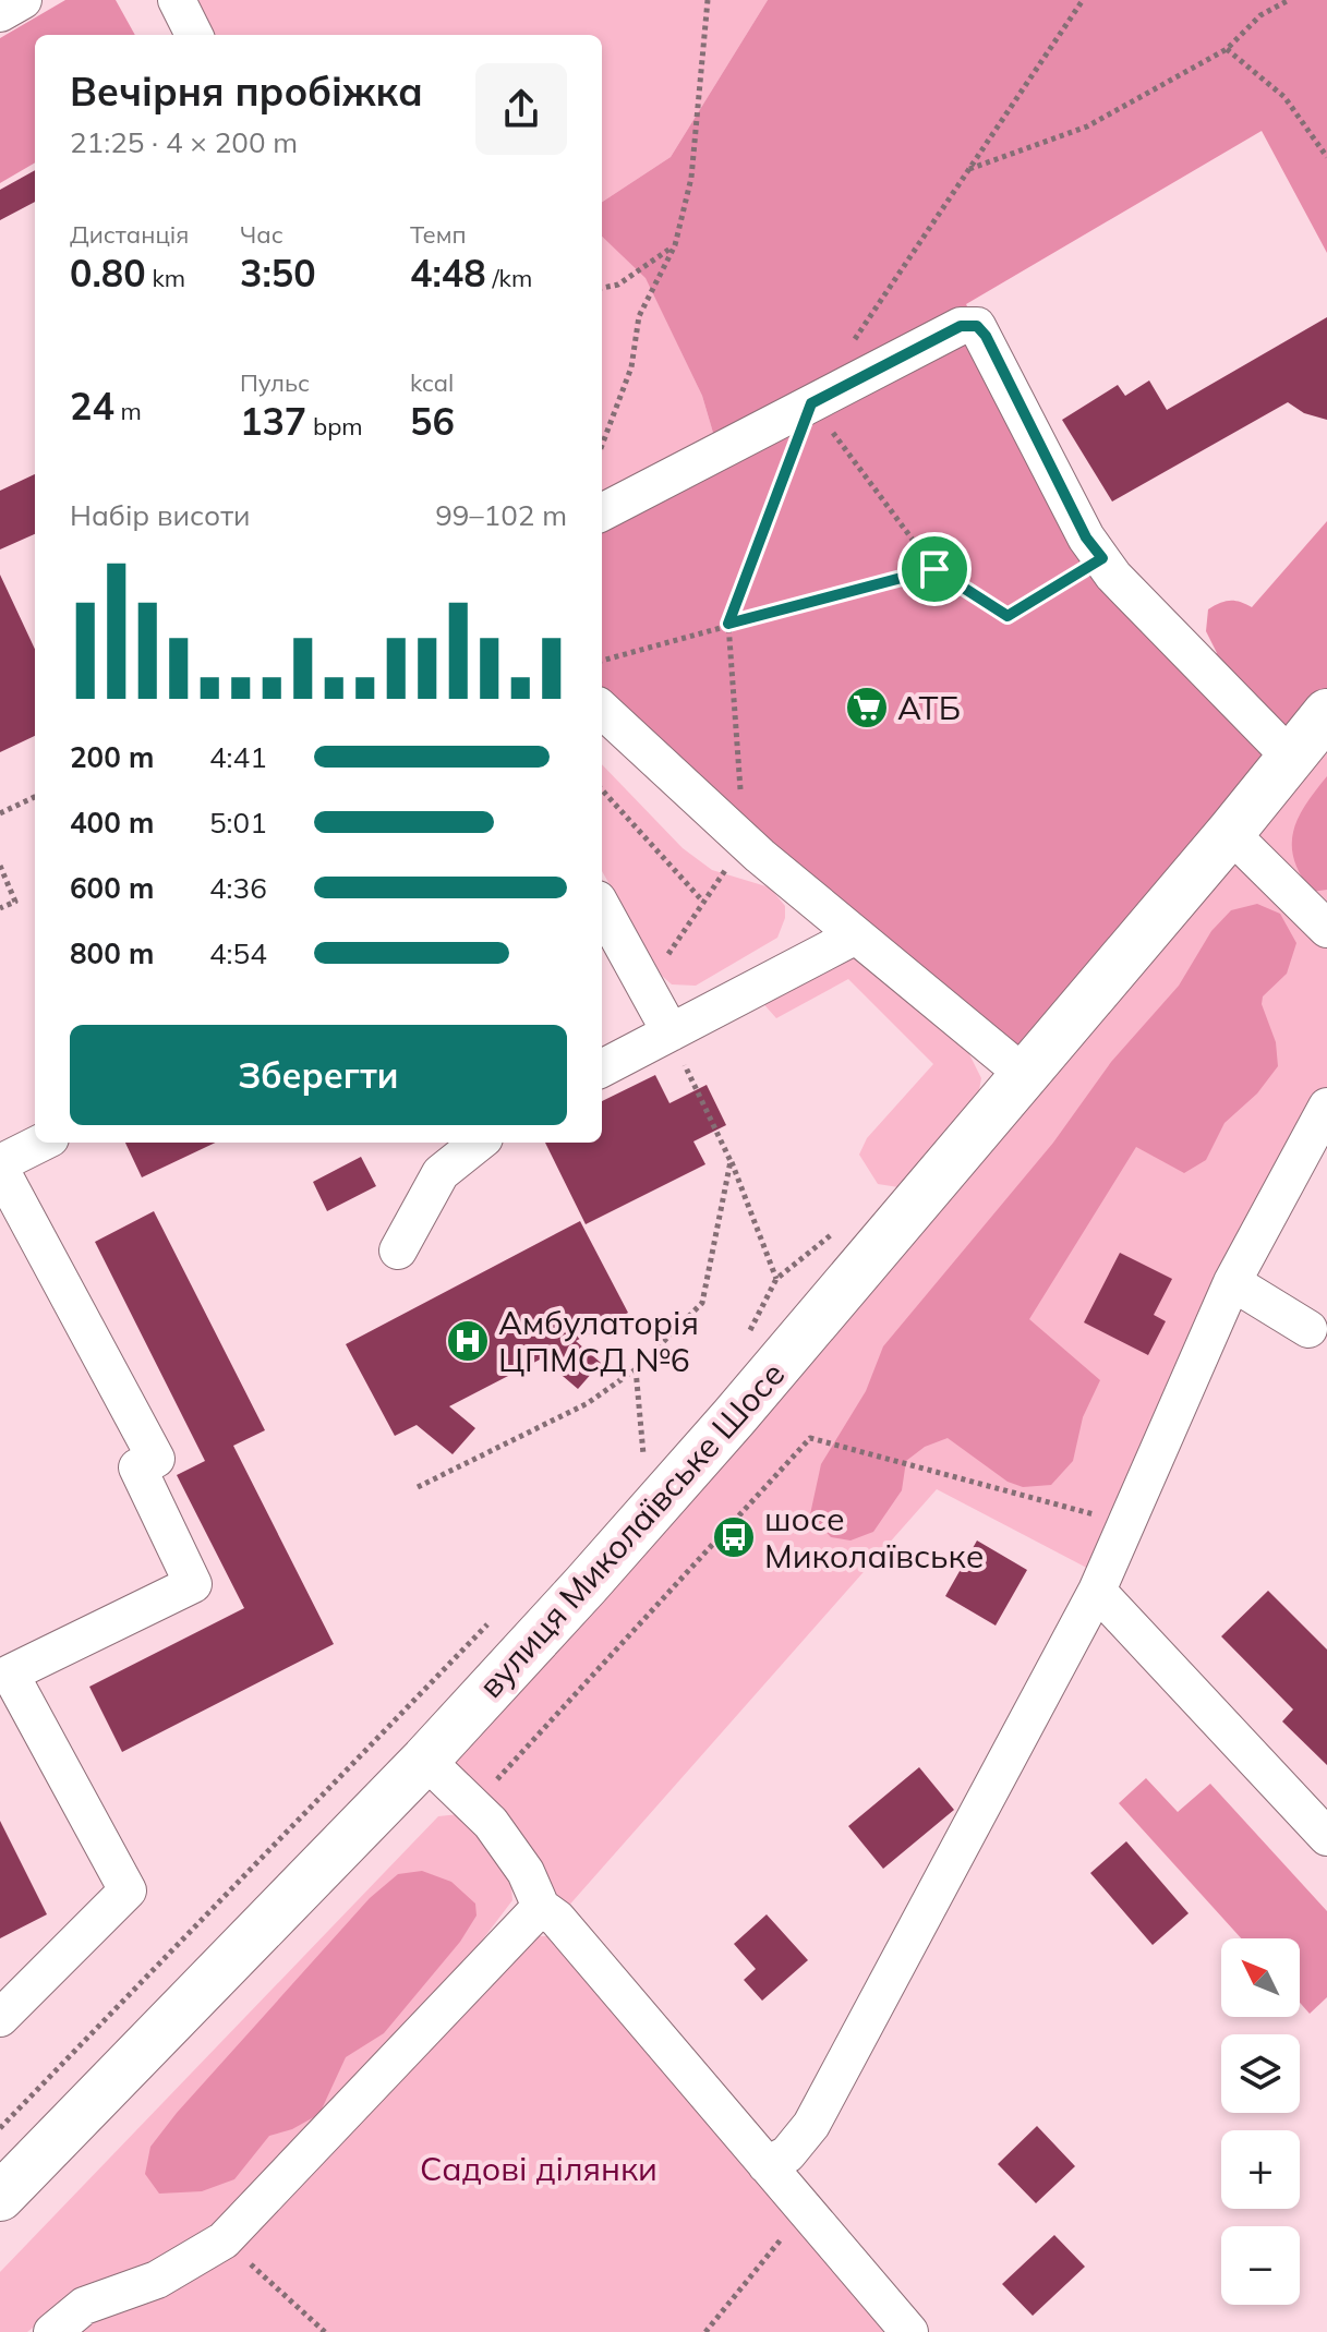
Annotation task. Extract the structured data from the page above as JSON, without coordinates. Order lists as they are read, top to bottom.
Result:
{
  "streets": {
    "main road": ["вулиця Миколаївське Шосе"]
  },
  "parks": ["Садові ділянки"],
  "places": {
    "supermarket": ["АТБ"],
    "hospital": ["Амбулаторія ЦПМСД №6"],
    "bus stop": ["шосе Миколаївське"]
  },
  "north": "top left",
  "page": {
    "heading": ["Вечірня пробіжка", "21:25 · 4 × 200 m"],
    "stats": [
      ["Дистанція", "0.80 km"],
      ["Час", "3:50"],
      ["Темп", "4:48 /km"],
      ["24 m"],
      ["Пульс", "137 bpm"],
      ["kcal", "56"]
    ],
    "chart": ["Набір висоти", "99–102 m"],
    "list": [
      {
        "name": "200 m",
        "note": "4:41"
      },
      {
        "name": "400 m",
        "note": "5:01"
      },
      {
        "name": "600 m",
        "note": "4:36"
      },
      {
        "name": "800 m",
        "note": "4:54"
      }
    ],
    "buttons": "Зберегти",
    "map_buttons": ["+", "−"]
  }
}
